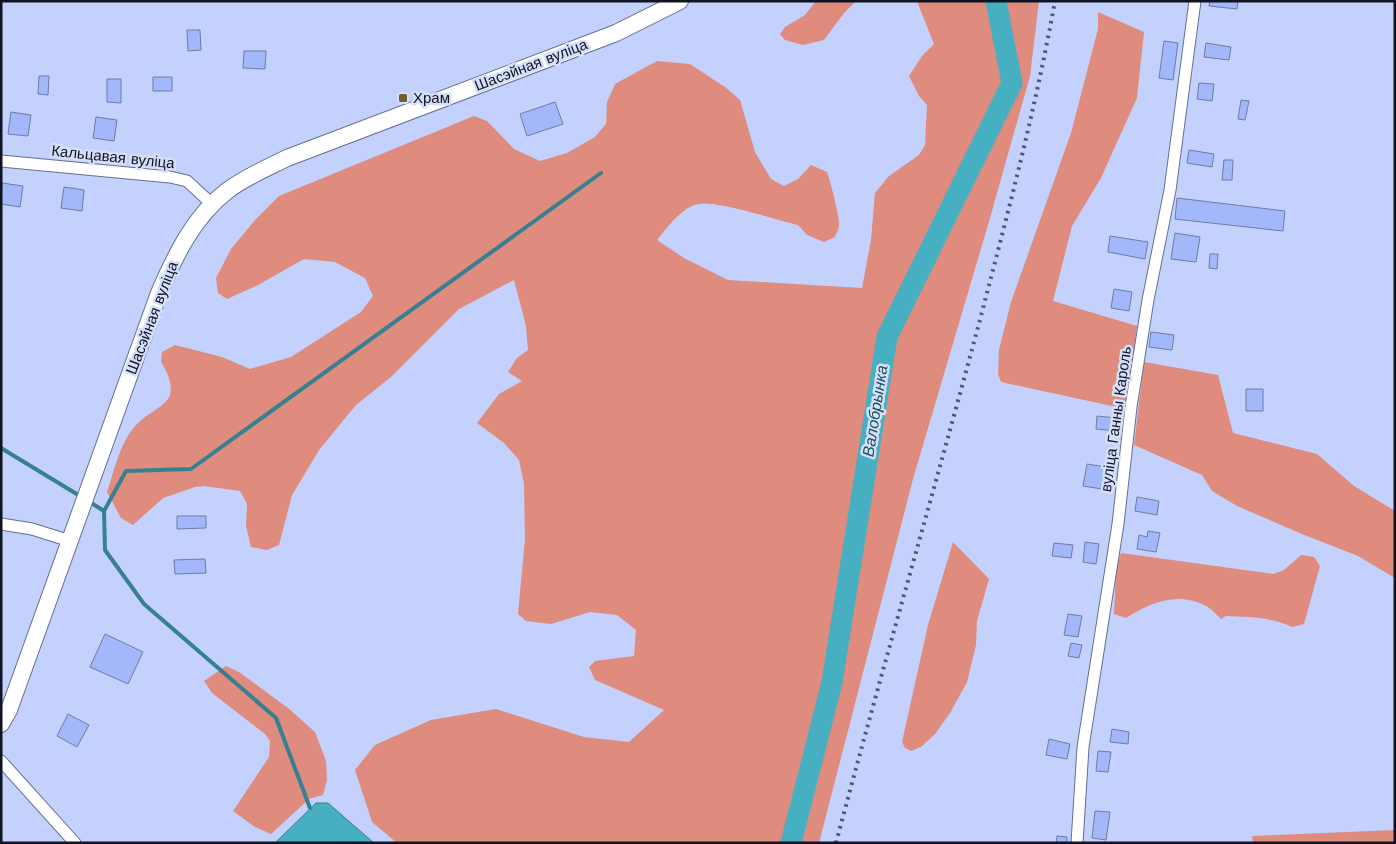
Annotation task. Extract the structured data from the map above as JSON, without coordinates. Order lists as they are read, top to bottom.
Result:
{
  "streets": {
    "main road": ["Шасэйная вуліца"],
    "street": ["Кальцавая вуліца", "вуліца Ганны Кароль"]
  },
  "crossings": [
    ["Шасэйная вуліца", "Кальцавая вуліца"]
  ],
  "water": ["Валобрынка"],
  "places": {
    "transit": ["Храм"]
  }
}
